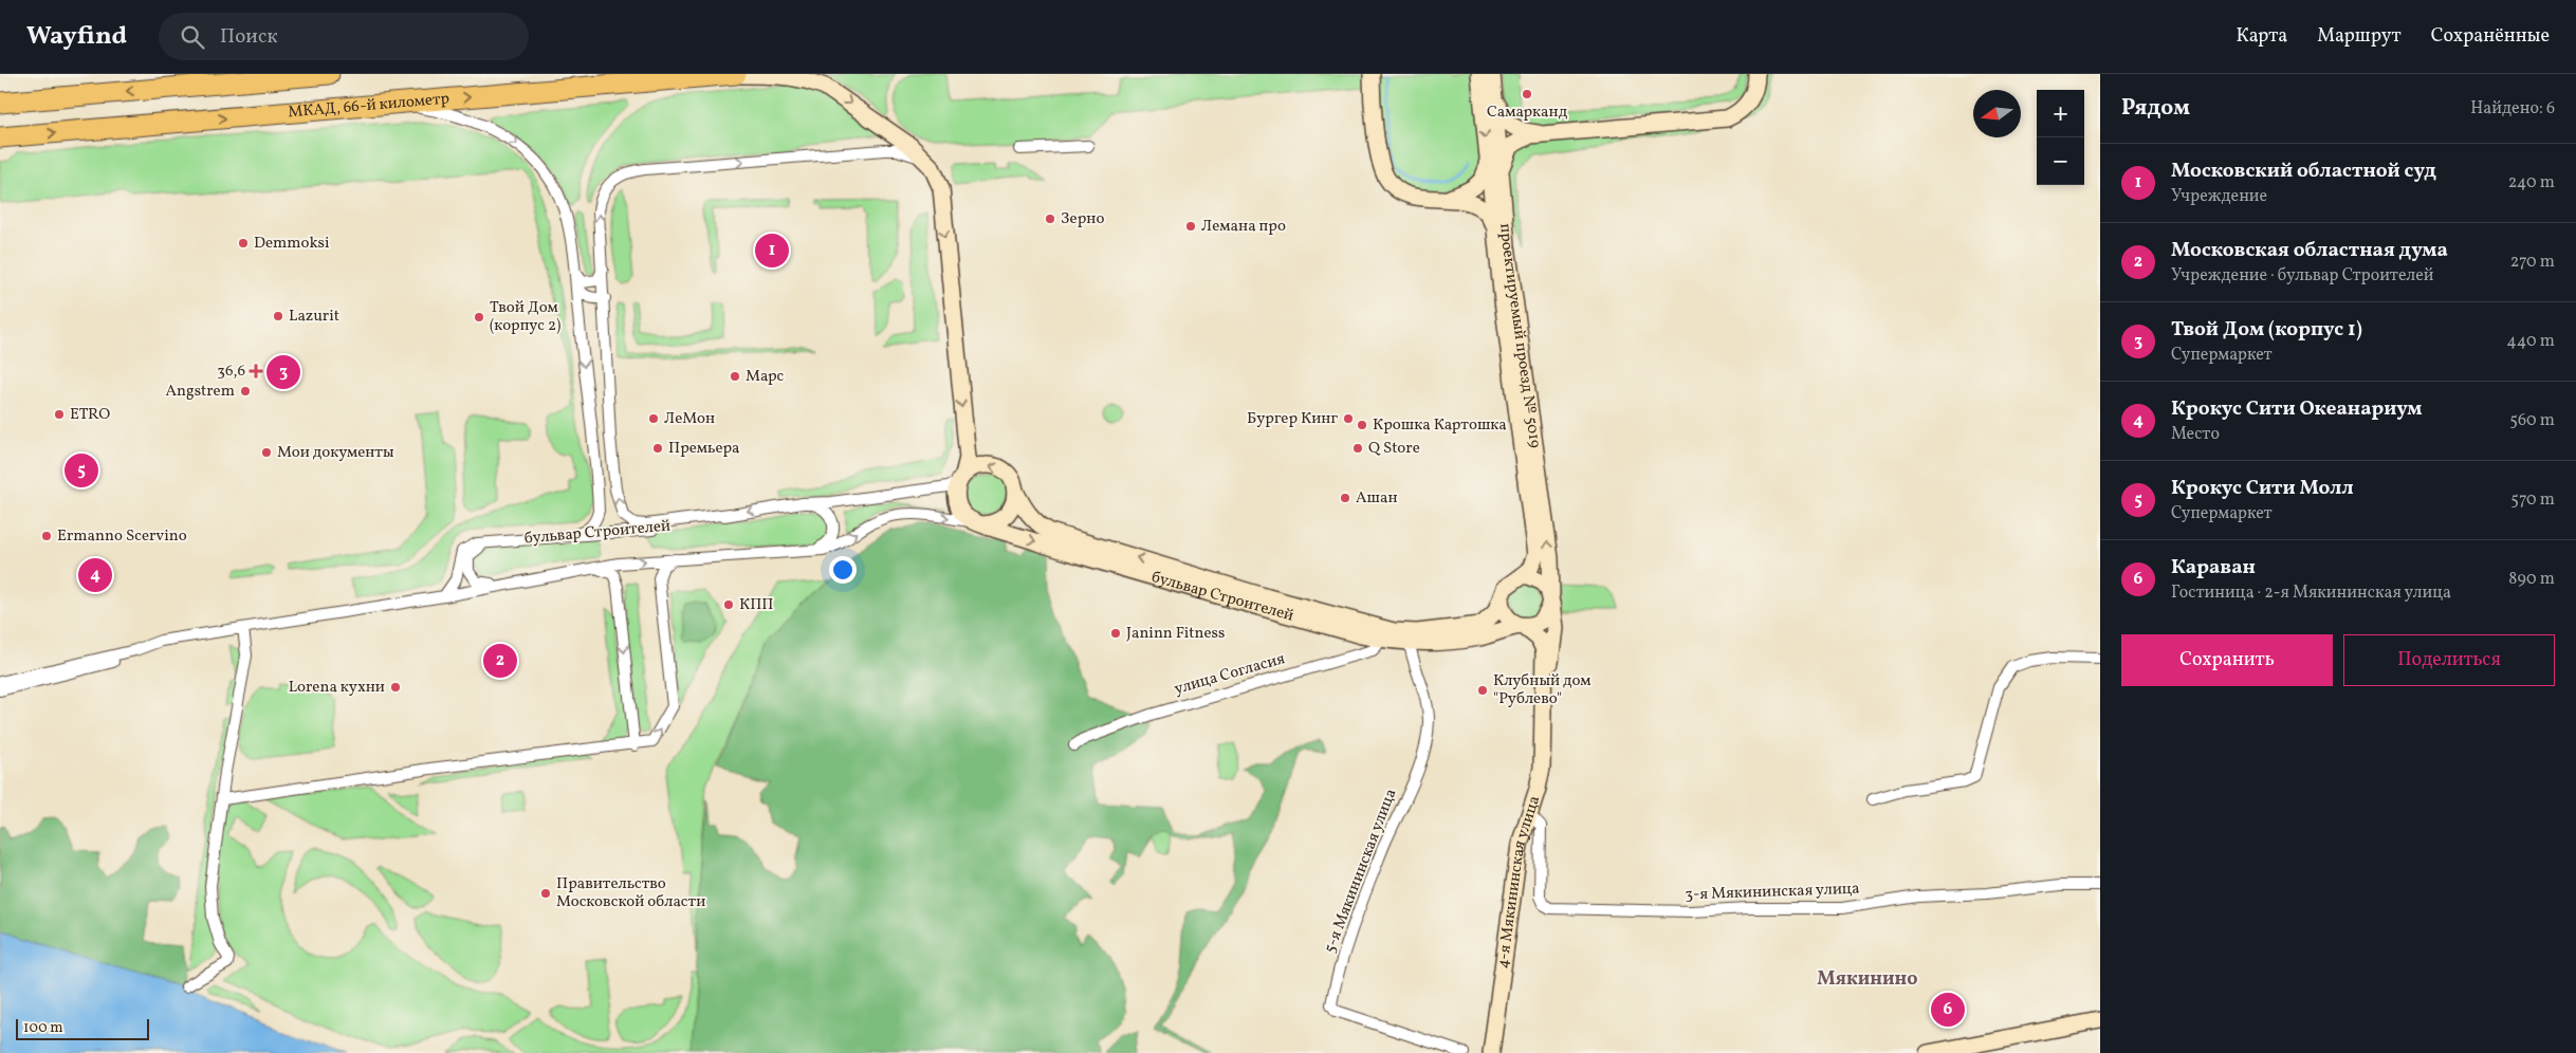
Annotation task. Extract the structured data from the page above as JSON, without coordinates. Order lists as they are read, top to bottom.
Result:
{
  "streets": {
    "highway": ["МКАД, 66-й километр"],
    "street": [
      "проектируемый проезд № 5019",
      "бульвар Строителей",
      "улица Согласия",
      "5-я Мякининская улица",
      "4-я Мякининская улица",
      "3-я Мякининская улица"
    ]
  },
  "crossings": [
    ["проектируемый проезд № 5019", "бульвар Строителей"],
    ["проектируемый проезд № 5019", "4-я Мякининская улица"],
    ["бульвар Строителей", "улица Согласия"],
    ["бульвар Строителей", "5-я Мякининская улица"],
    ["бульвар Строителей", "4-я Мякининская улица"],
    ["4-я Мякининская улица", "3-я Мякининская улица"]
  ],
  "districts": ["Мякинино"],
  "places": {
    "other": [
      "Самарканд",
      "Зерно",
      "Лемана про",
      "Demmoksi",
      "Lazurit",
      "Твой Дом (корпус 2)",
      "Марс",
      "Angstrem",
      "ETRO",
      "ЛеМон",
      "Бургер Кинг",
      "Крошка Картошка",
      "Премьера",
      "Q Store",
      "Мои документы",
      "Ашан",
      "Ermanno Scervino",
      "КПП",
      "Janinn Fitness",
      "Lorena кухни",
      "Клубный дом \"Рублево\"",
      "Правительство Московской области"
    ],
    "health": ["36,6"]
  },
  "scale_bar": "100 m",
  "north": "left",
  "page": {
    "header": "Wayfind",
    "search": "Поиск",
    "nav": ["Карта", "Маршрут", "Сохранённые"],
    "heading": ["Рядом", "Найдено: 6"],
    "map_buttons": ["+", "−"],
    "list": [
      {
        "mark": "1",
        "name": "Московский областной суд",
        "note": "Учреждение",
        "value": "240 m"
      },
      {
        "mark": "2",
        "name": "Московская областная дума",
        "note": "Учреждение · бульвар Строителей",
        "value": "270 m"
      },
      {
        "mark": "3",
        "name": "Твой Дом (корпус 1)",
        "note": "Супермаркет",
        "value": "440 m"
      },
      {
        "mark": "4",
        "name": "Крокус Сити Океанариум",
        "note": "Место",
        "value": "560 m"
      },
      {
        "mark": "5",
        "name": "Крокус Сити Молл",
        "note": "Супермаркет",
        "value": "570 m"
      },
      {
        "mark": "6",
        "name": "Караван",
        "note": "Гостиница · 2-я Мякининская улица",
        "value": "890 m"
      }
    ],
    "pins": [
      "1",
      "3",
      "5",
      "4",
      "2",
      "6"
    ],
    "buttons": ["Сохранить", "Поделиться"],
    "scale": "100 m"
  }
}
